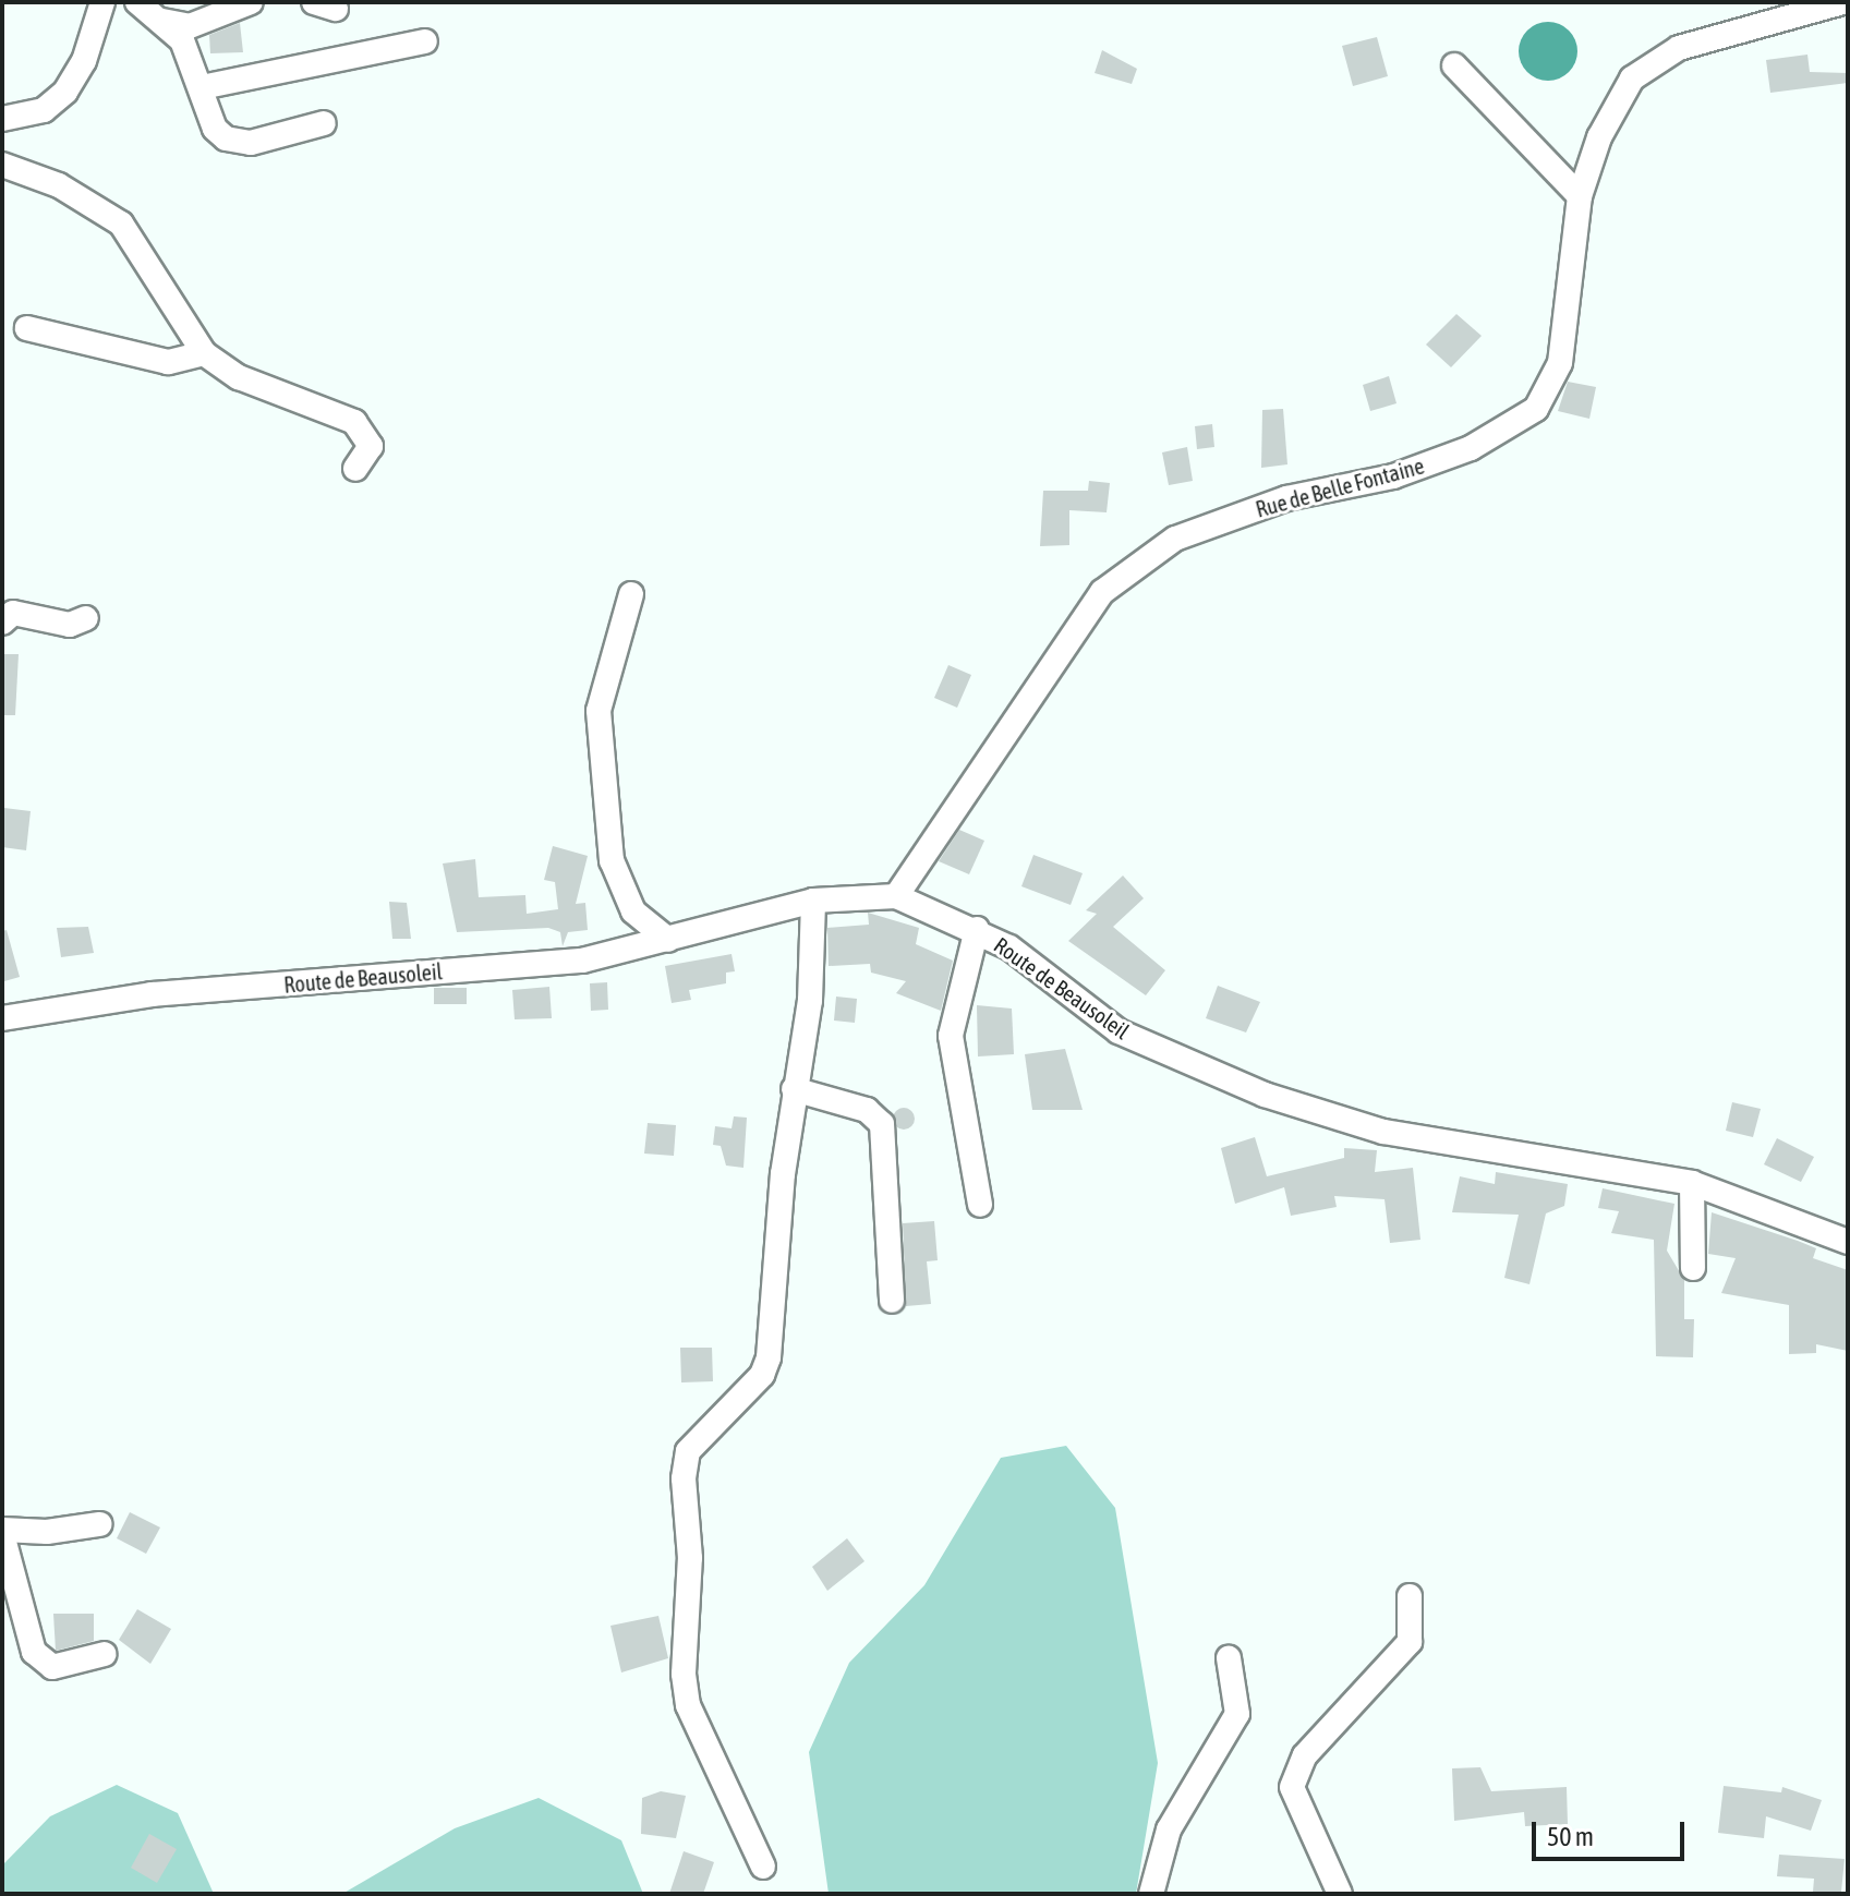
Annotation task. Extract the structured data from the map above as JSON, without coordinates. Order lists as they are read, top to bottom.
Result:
{
  "streets": {
    "street": ["Rue de Belle Fontaine", "Route de Beausoleil"]
  },
  "crossings": [
    ["Rue de Belle Fontaine", "Route de Beausoleil"]
  ],
  "scale_bar": "50 m"
}
